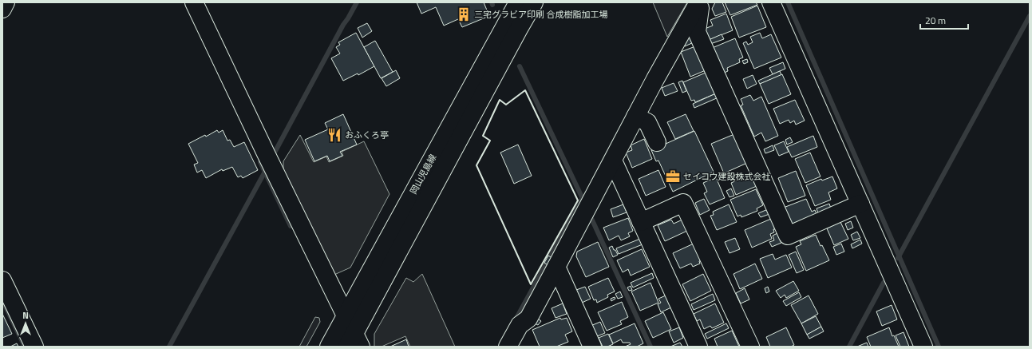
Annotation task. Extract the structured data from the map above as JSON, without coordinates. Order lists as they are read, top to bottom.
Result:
{
  "streets": {
    "street": ["岡山児島線"]
  },
  "places": {
    "building": ["三宅グラビア印刷 合成樹脂加工場"],
    "restaurant": ["おふくろ亭"],
    "office": ["セイコウ建設株式会社"]
  },
  "scale_bar": "20 m",
  "north": "top"
}
